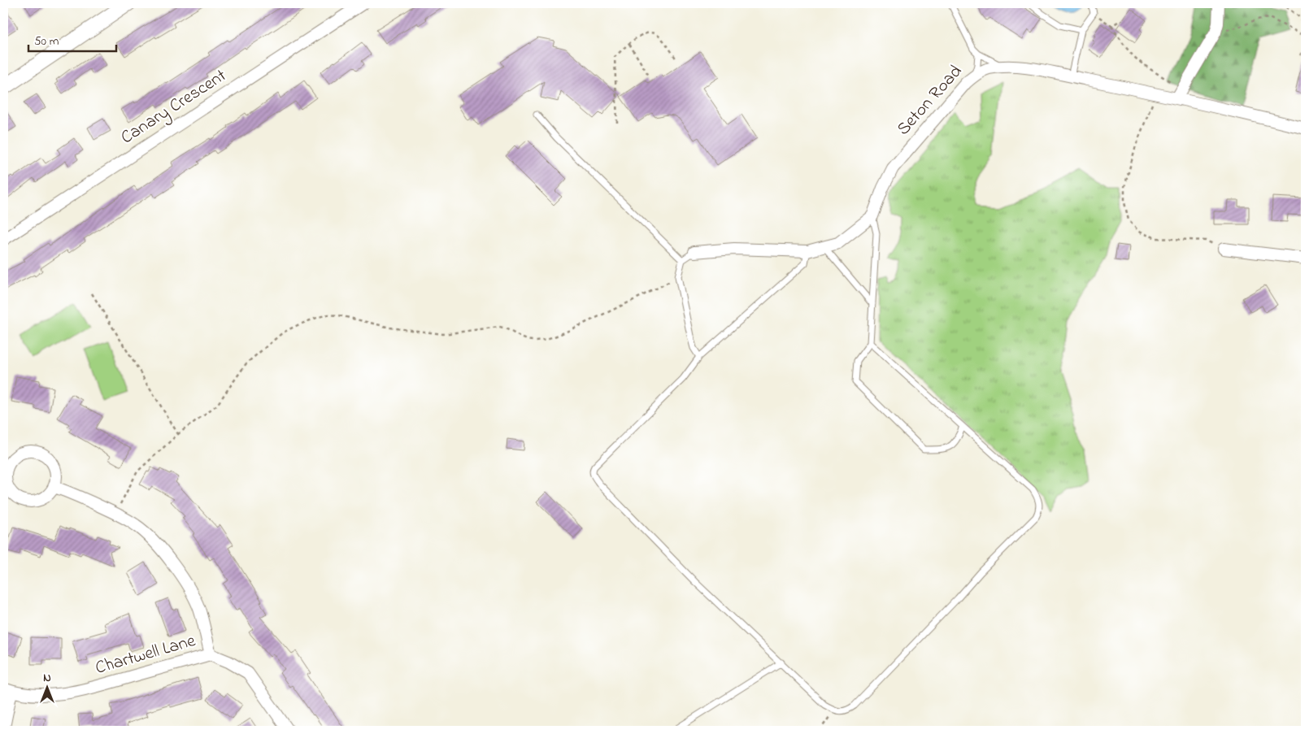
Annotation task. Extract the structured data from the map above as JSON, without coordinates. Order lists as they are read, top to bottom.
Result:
{
  "streets": {
    "street": ["Seton Road", "Canary Crescent", "Chartwell Lane"]
  },
  "scale_bar": "50 m",
  "north": "top"
}
